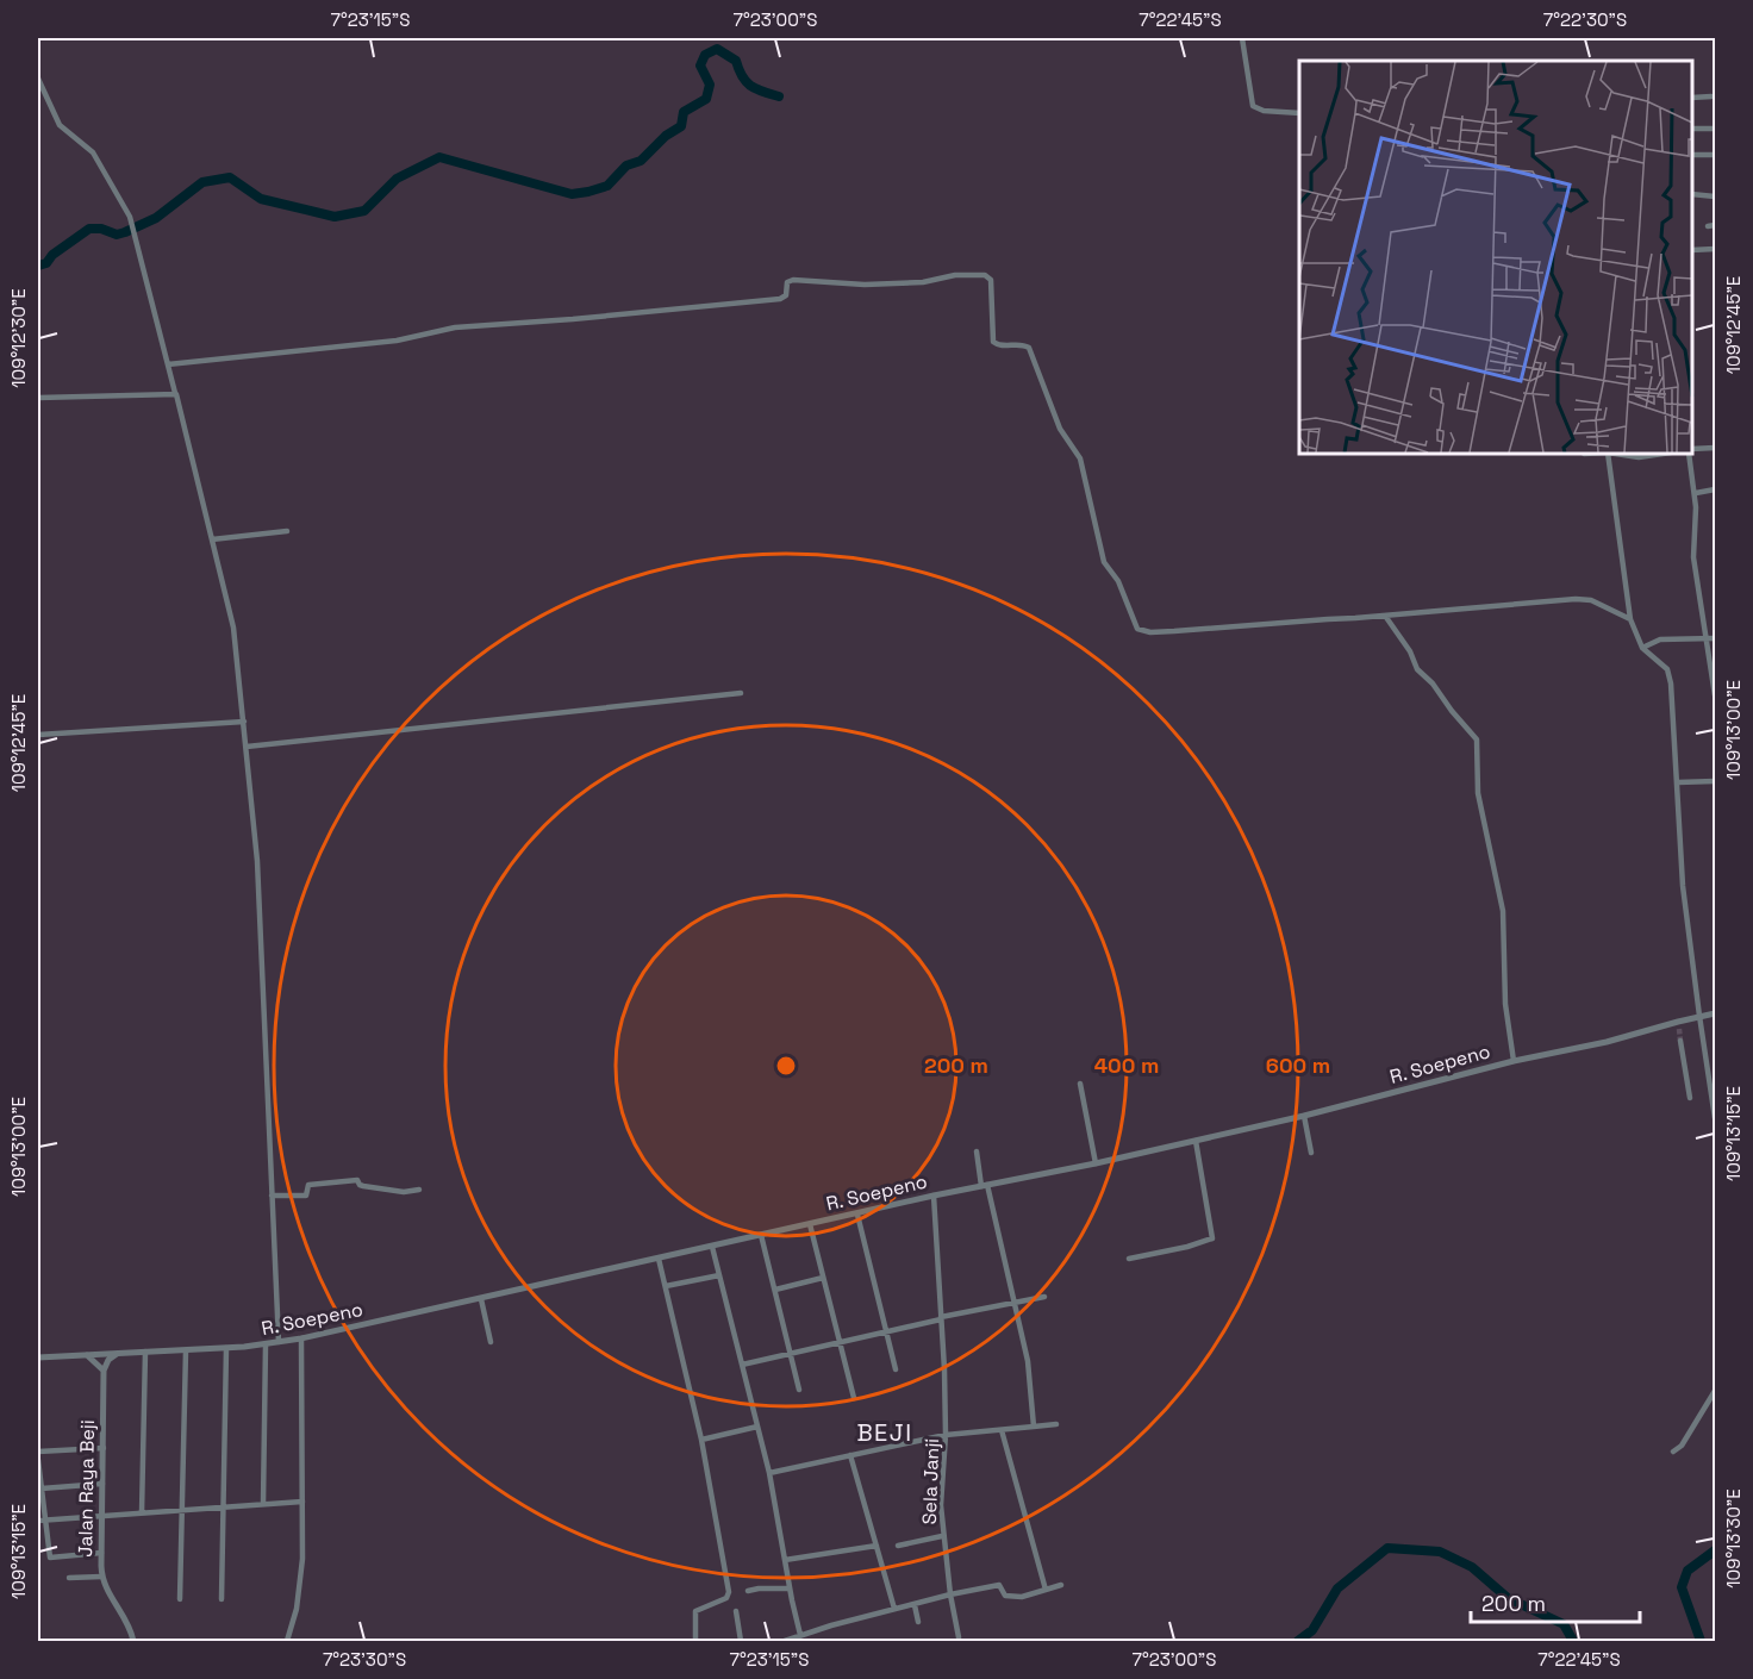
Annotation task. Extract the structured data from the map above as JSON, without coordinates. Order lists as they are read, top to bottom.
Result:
{
  "streets": {
    "street": ["R. Soepeno", "Sela Janji", "Jalan Raya Beji"]
  },
  "crossings": [
    ["R. Soepeno", "Sela Janji"]
  ],
  "districts": ["BEJI"],
  "scale_bar": "200 m",
  "coordinates": [
    "7°23'15\"S",
    "7°23'00\"S",
    "7°22'45\"S",
    "7°22'30\"S",
    "109°12'45\"E",
    "109°12'30\"E",
    "109°13'00\"E",
    "109°13'15\"E",
    "109°13'30\"E",
    "7°23'30\"S"
  ],
  "rings": ["200 m", "400 m", "600 m"]
}
